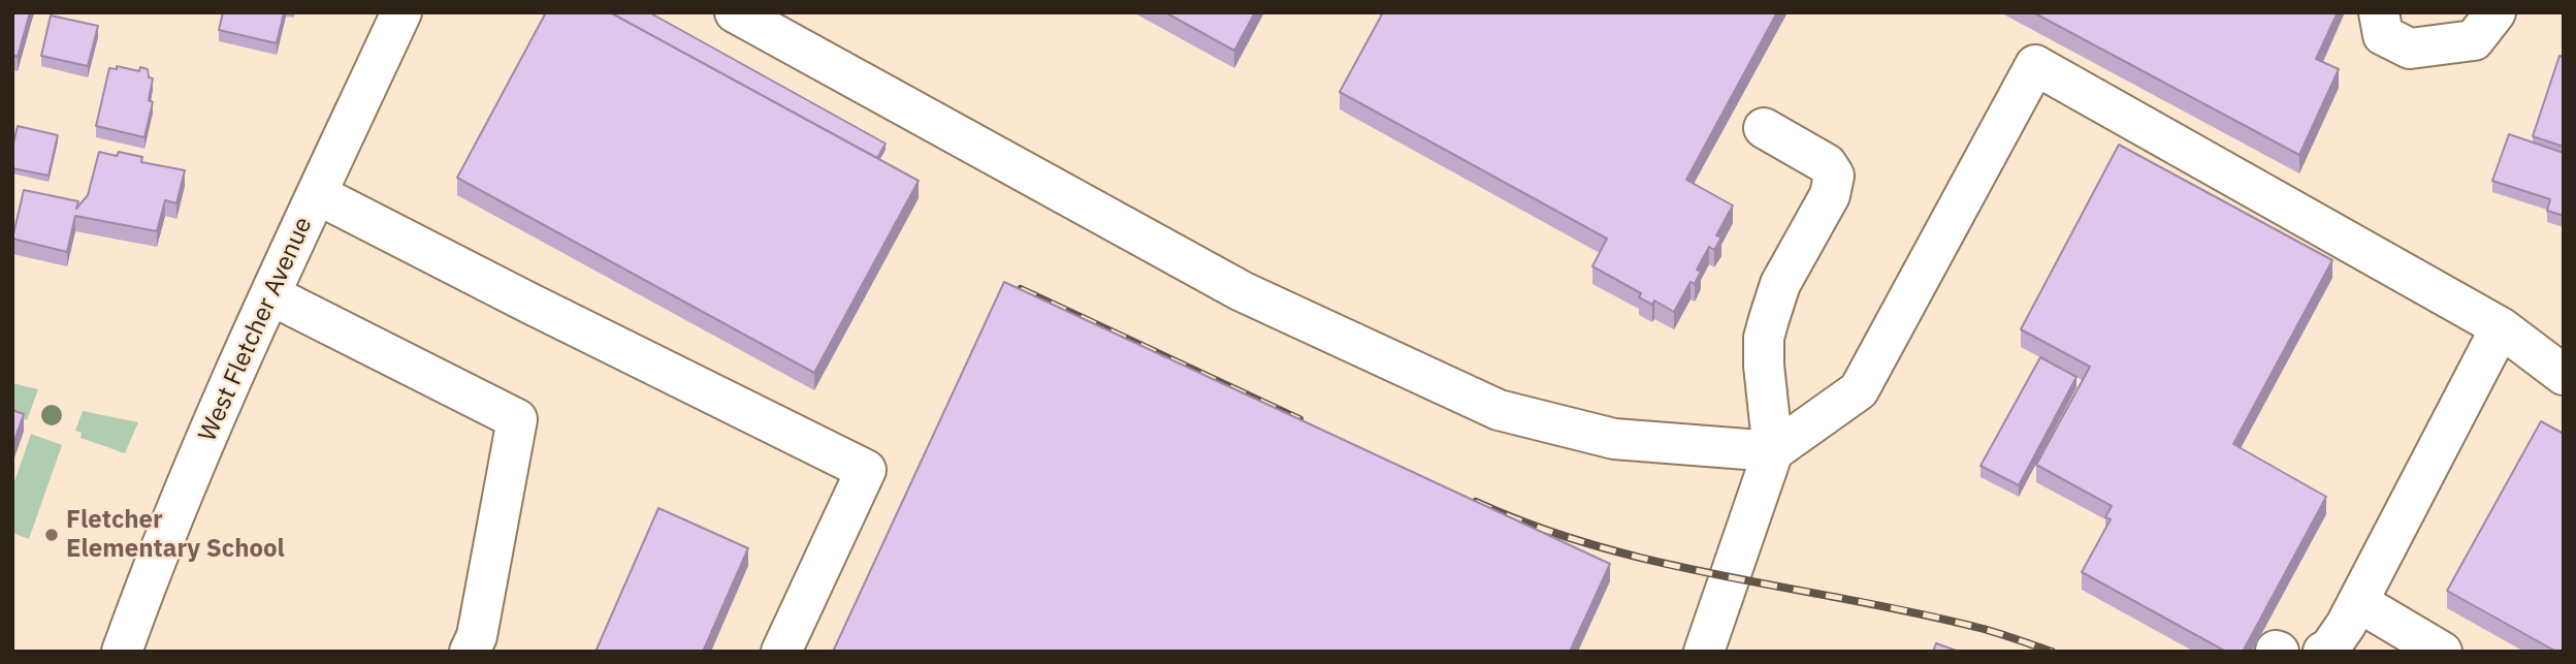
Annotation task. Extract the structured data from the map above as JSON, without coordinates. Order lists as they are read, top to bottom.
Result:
{
  "streets": {
    "street": ["West Fletcher Avenue"]
  },
  "places": ["Fletcher Elementary School"]
}
